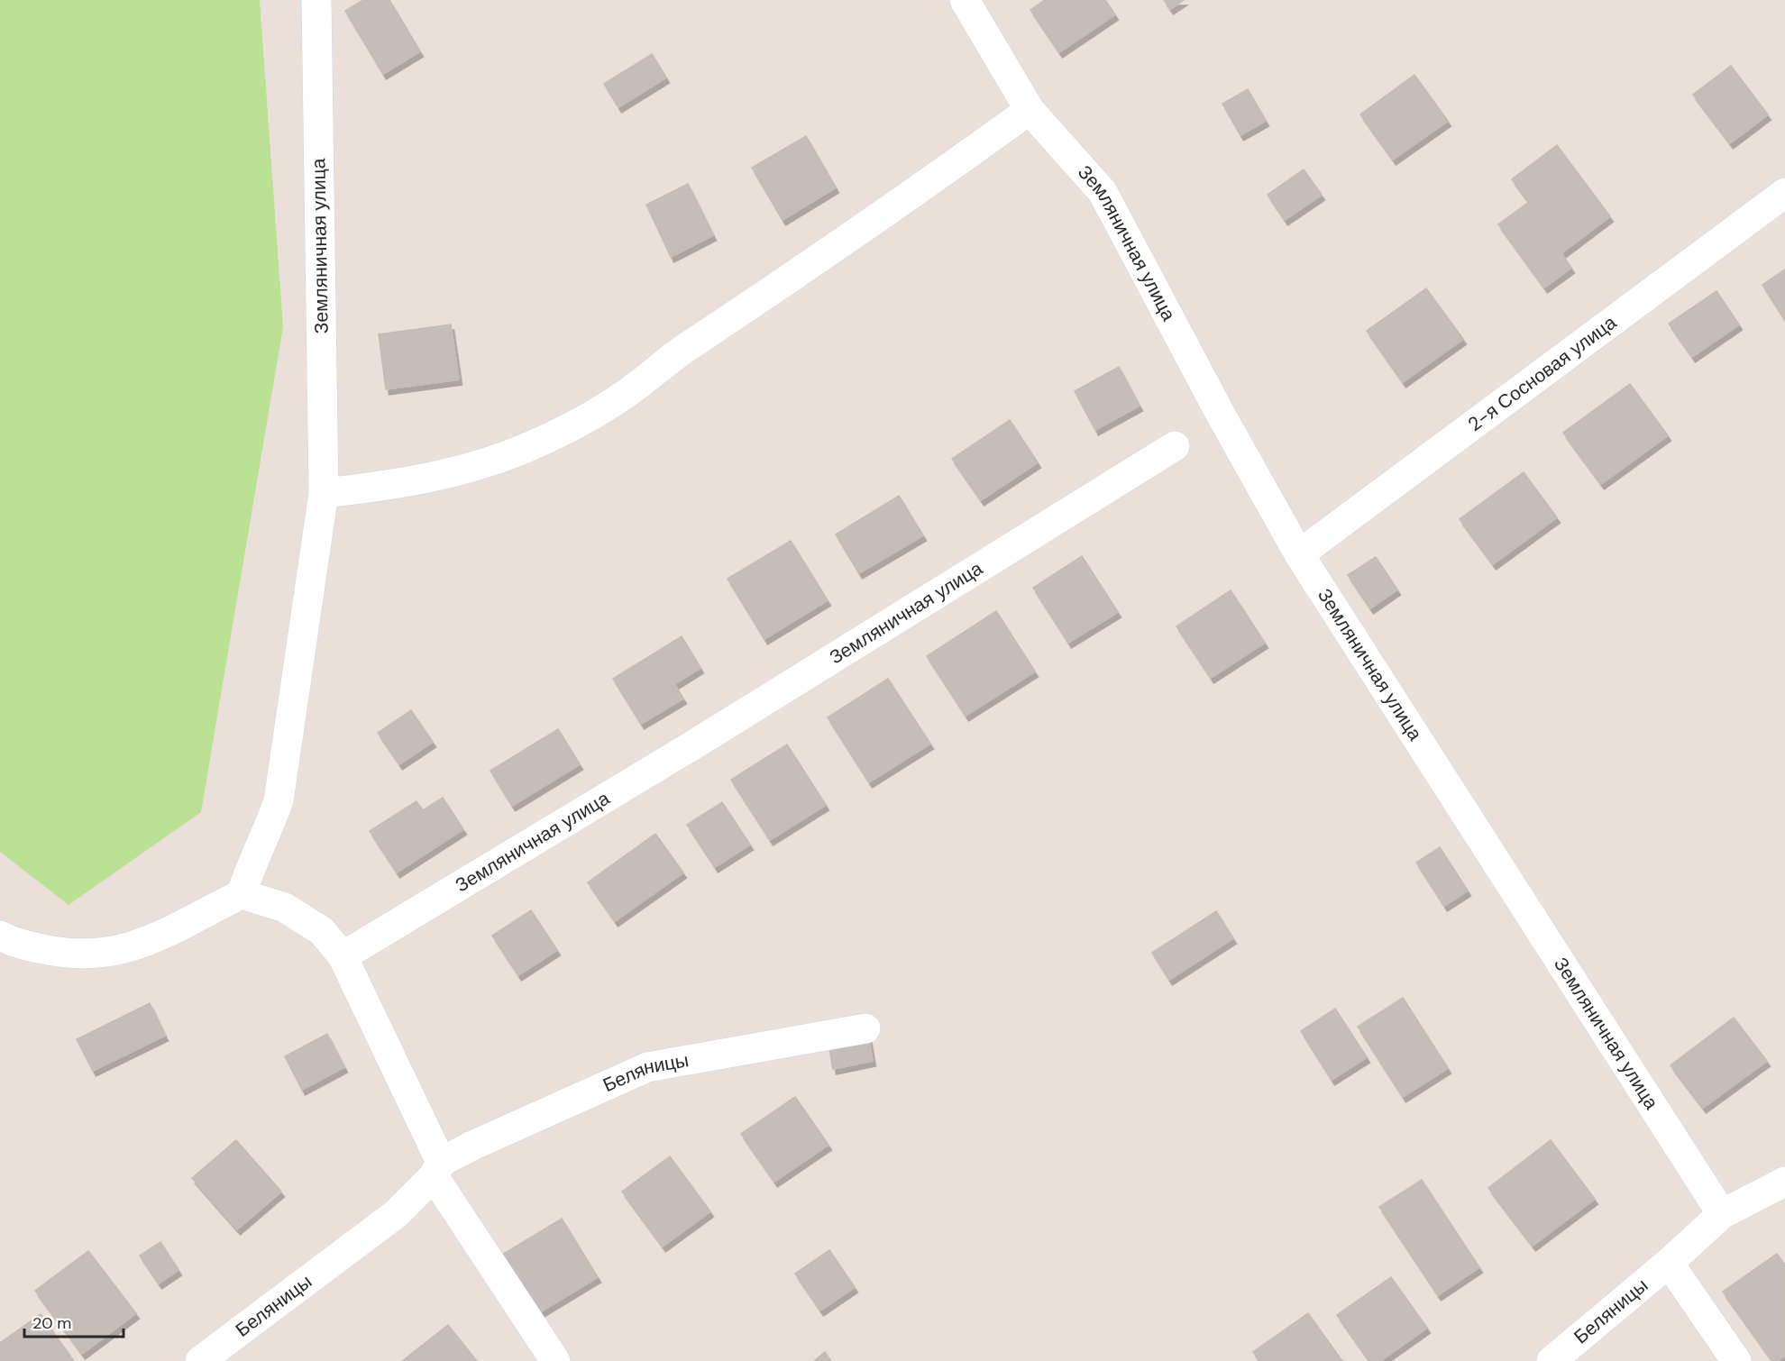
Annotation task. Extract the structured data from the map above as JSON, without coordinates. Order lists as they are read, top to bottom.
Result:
{
  "streets": {
    "street": ["Земляничная улица", "2-я Сосновая улица", "Беляницы"]
  },
  "crossings": [
    ["Земляничная улица", "2-я Сосновая улица"],
    ["Земляничная улица", "Беляницы"]
  ],
  "scale_bar": "20 m"
}
